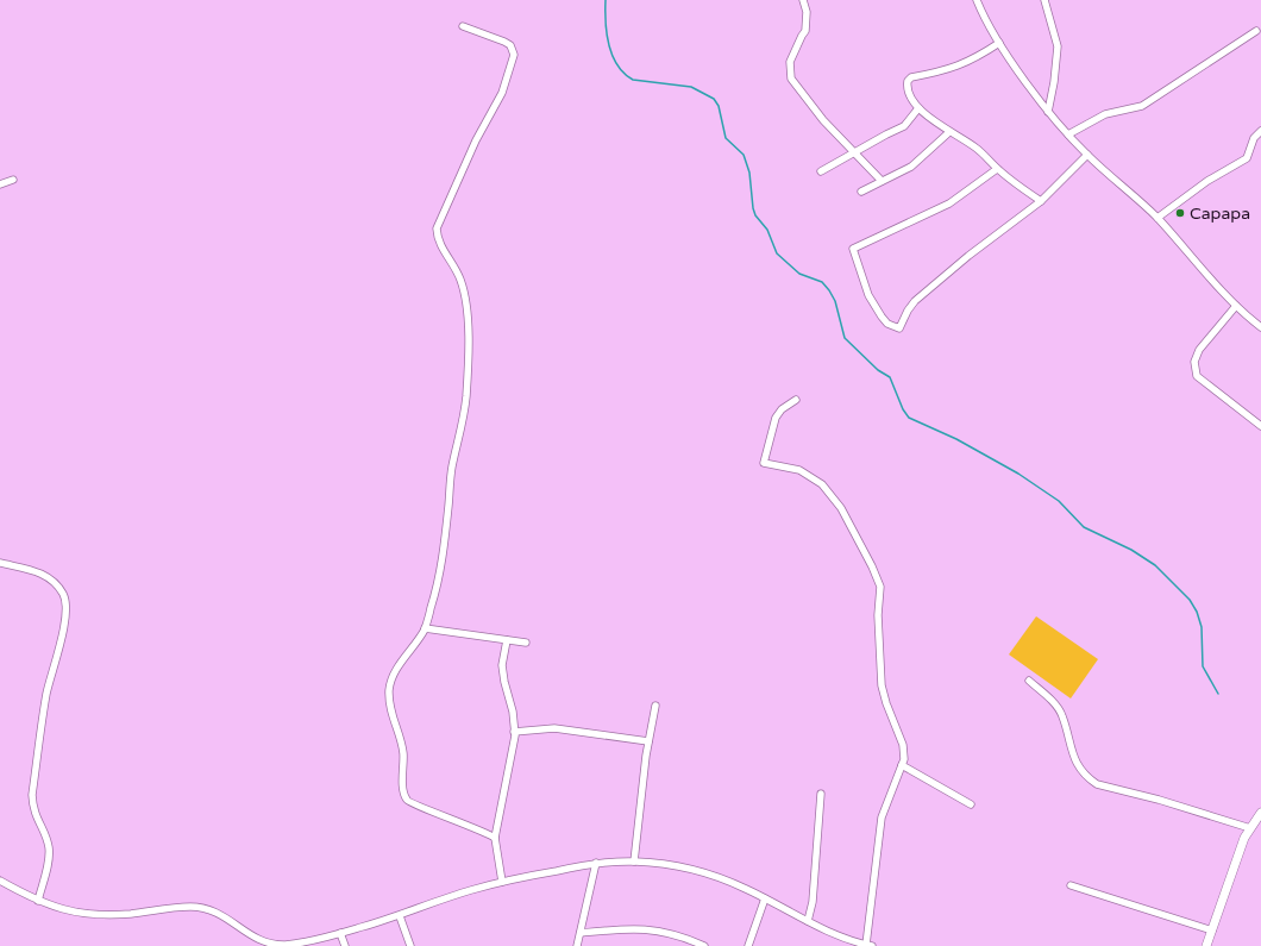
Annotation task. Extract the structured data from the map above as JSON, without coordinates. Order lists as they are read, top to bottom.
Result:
{
  "places": ["Capapa"]
}
